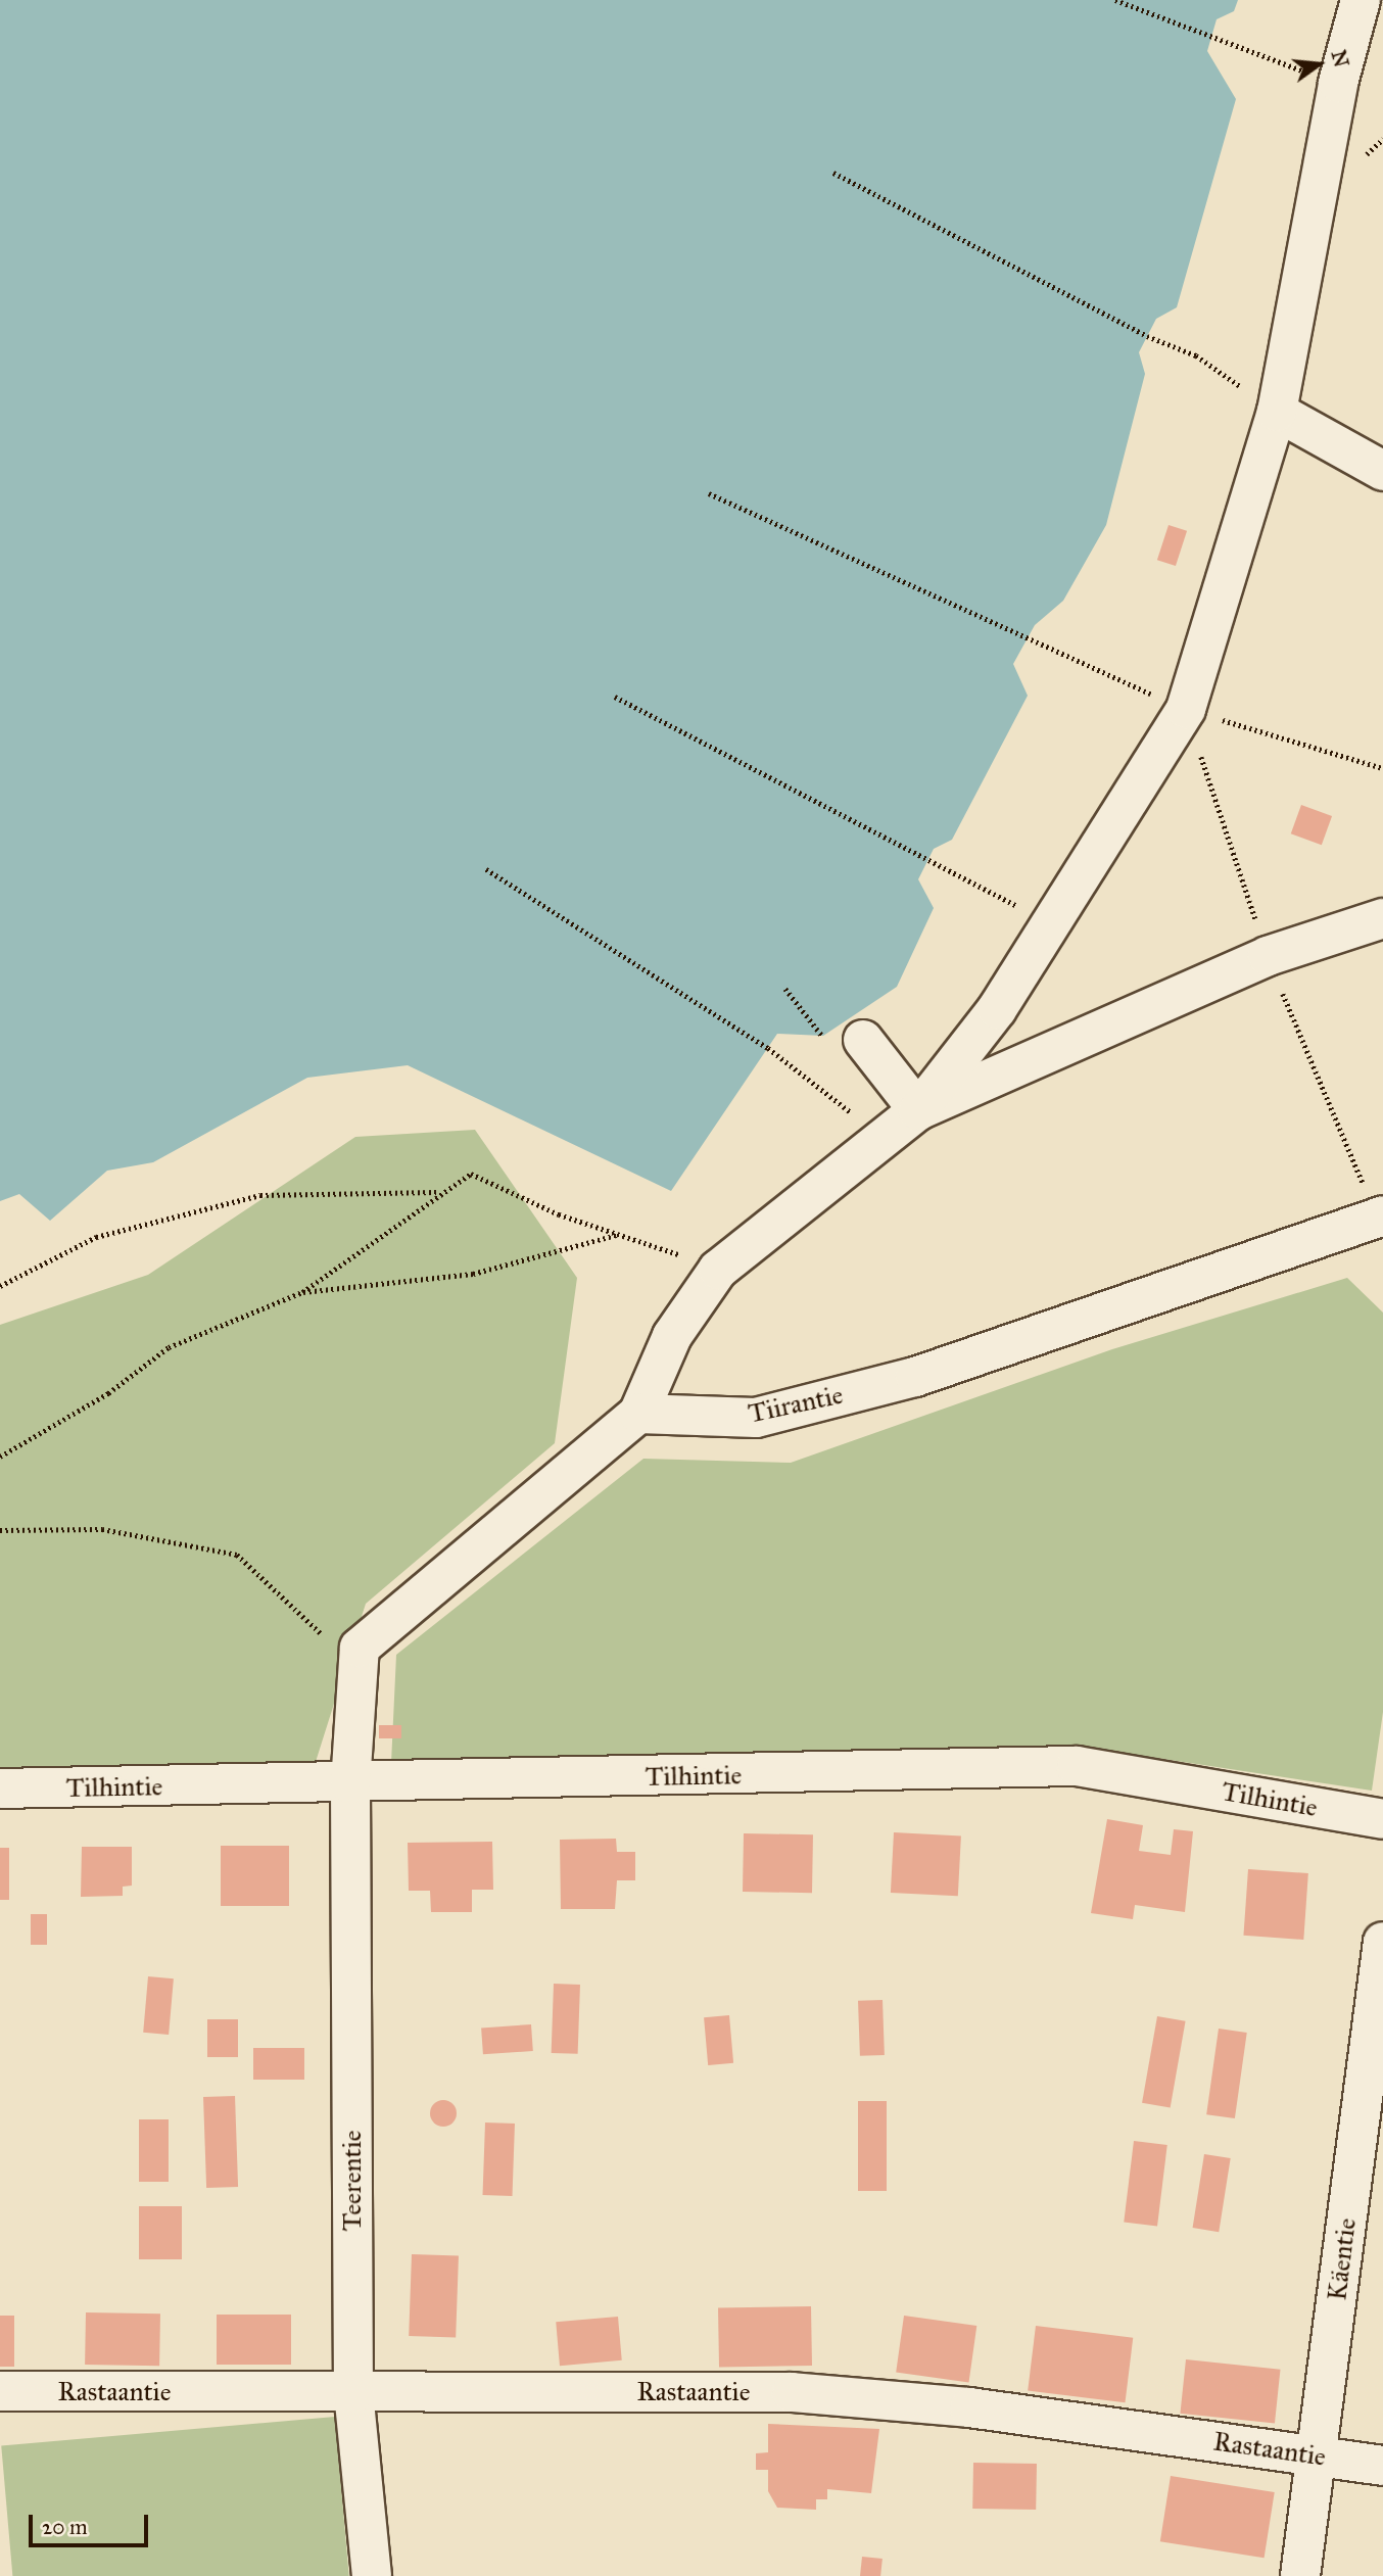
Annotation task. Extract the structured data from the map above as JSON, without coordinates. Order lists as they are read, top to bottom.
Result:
{
  "streets": {
    "street": [
      "Tiirantie",
      "Tilhintie",
      "Teerentie",
      "Käentie",
      "Rastaantie"
    ]
  },
  "crossings": [
    ["Tilhintie", "Teerentie"],
    ["Teerentie", "Rastaantie"],
    ["Käentie", "Rastaantie"]
  ],
  "scale_bar": "20 m",
  "north": "right"
}
